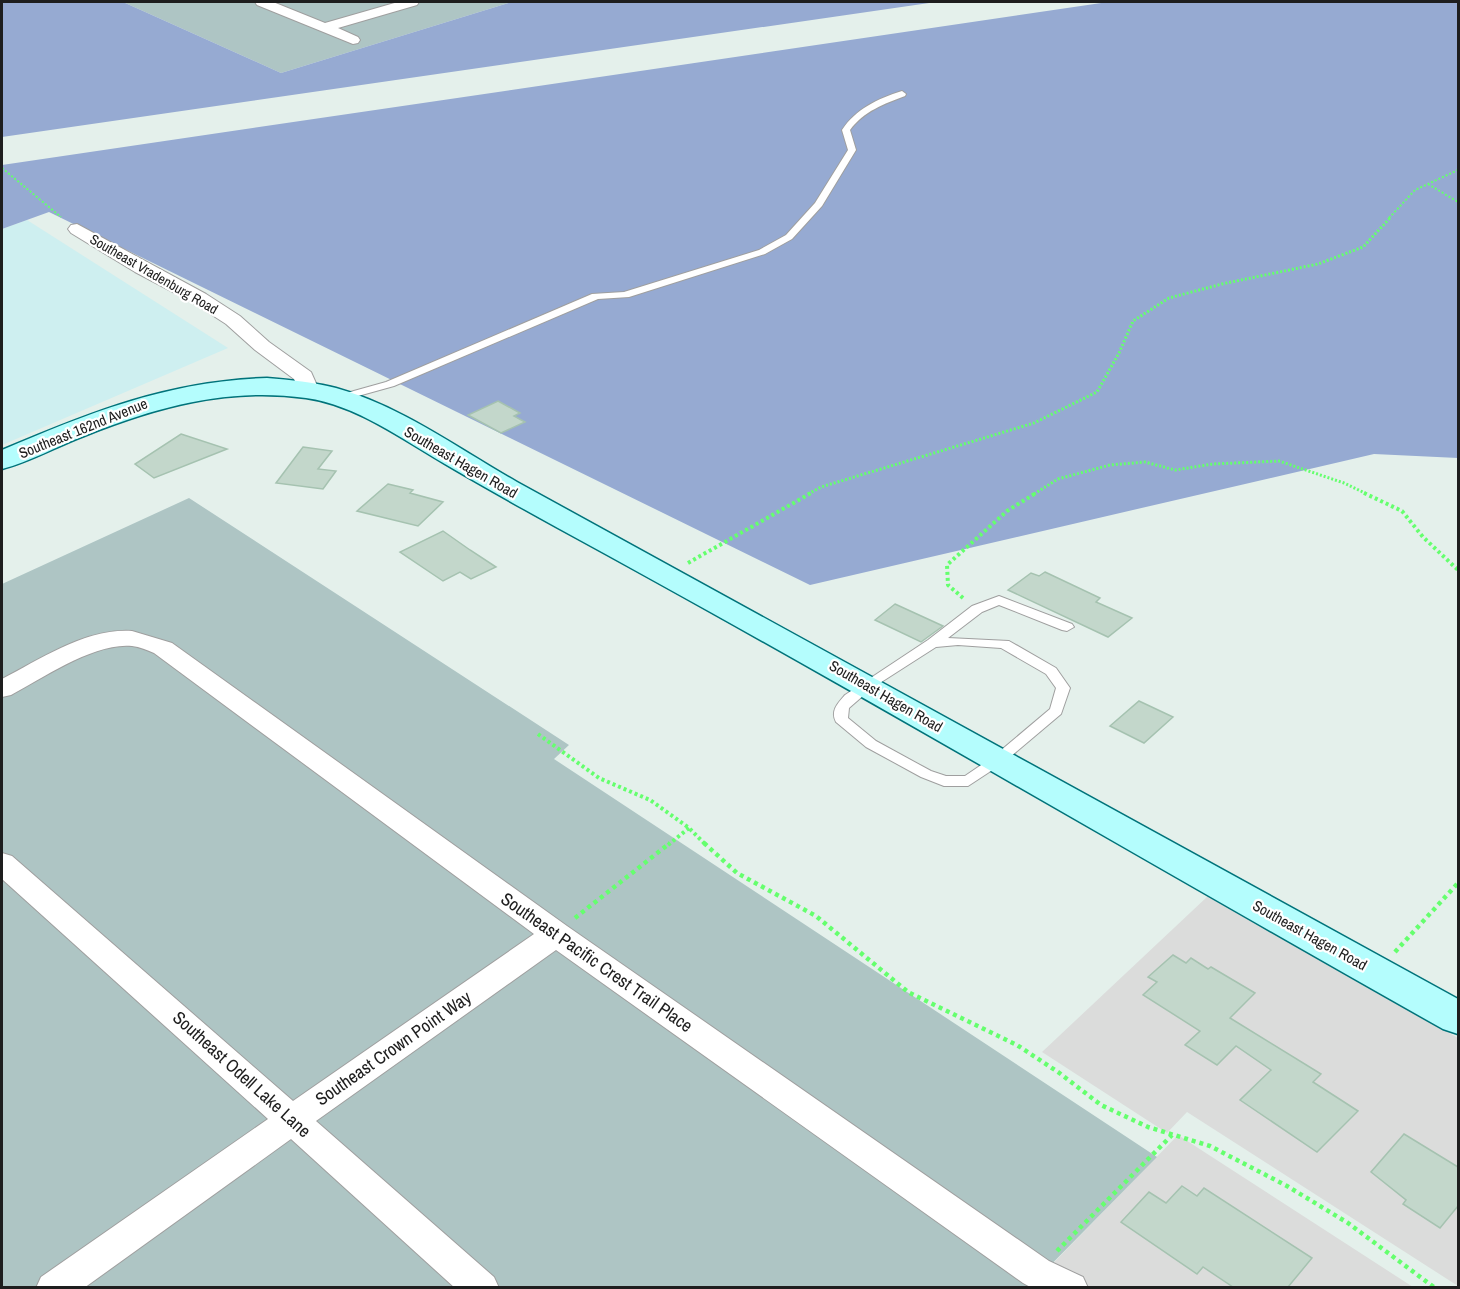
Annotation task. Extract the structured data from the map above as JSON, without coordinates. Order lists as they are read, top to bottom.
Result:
{
  "streets": {
    "street": [
      "Southeast Vradenburg Road",
      "Southeast 162nd Avenue",
      "Southeast Hagen Road",
      "Southeast Pacific Crest Trail Place",
      "Southeast Crown Point Way",
      "Southeast Odell Lake Lane"
    ]
  },
  "crossings": [
    ["Southeast Vradenburg Road", "Southeast 162nd Avenue"],
    ["Southeast Vradenburg Road", "Southeast Hagen Road"],
    ["Southeast 162nd Avenue", "Southeast Hagen Road"],
    ["Southeast Pacific Crest Trail Place", "Southeast Crown Point Way"],
    ["Southeast Crown Point Way", "Southeast Odell Lake Lane"]
  ]
}
